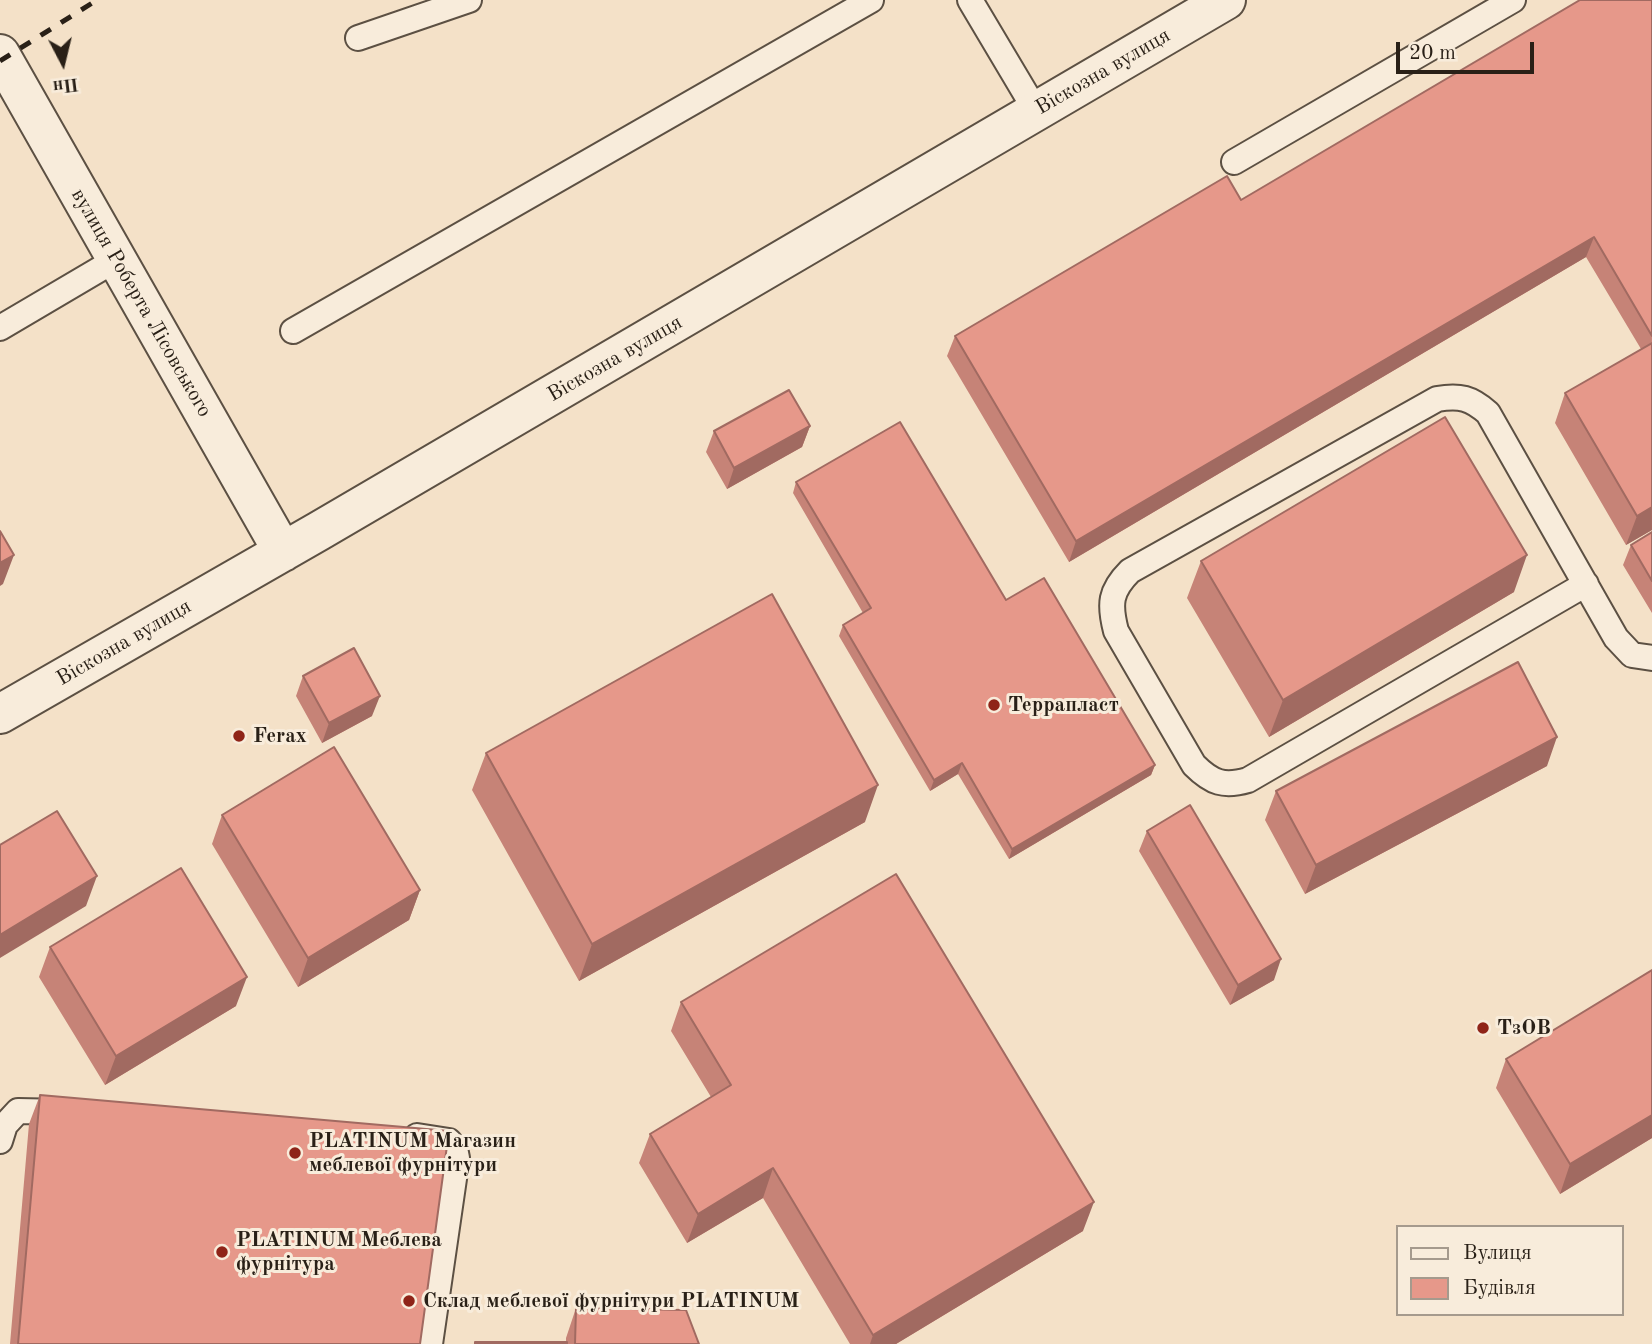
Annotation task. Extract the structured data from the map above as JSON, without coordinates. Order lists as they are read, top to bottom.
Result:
{
  "streets": {
    "street": ["Віскозна вулиця", "вулиця Роберта Лісовського"]
  },
  "crossings": [
    ["Віскозна вулиця", "вулиця Роберта Лісовського"]
  ],
  "places": [
    "Террапласт",
    "Ferax",
    "ТзОВ",
    "PLATINUM Магазин меблевої фурнітури",
    "PLATINUM Меблева фурнітура",
    "Склад меблевої фурнітури PLATINUM"
  ],
  "legend": ["Вулиця", "Будівля"],
  "scale_bar": "20 m",
  "north": "bottom"
}
